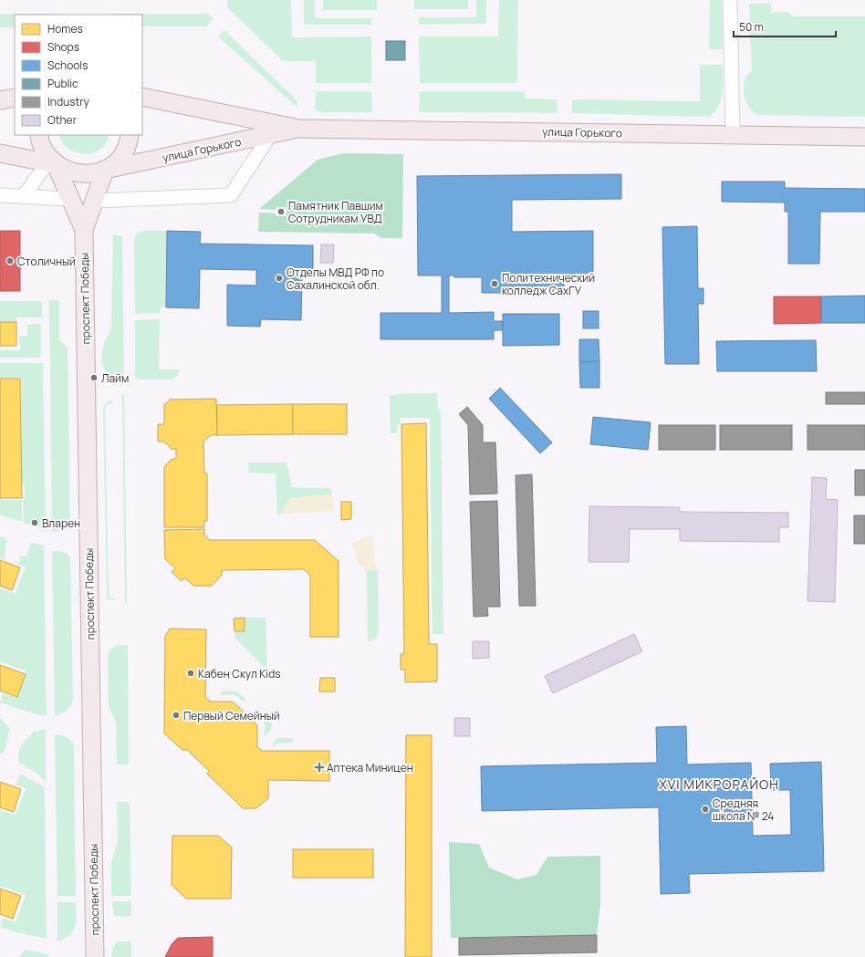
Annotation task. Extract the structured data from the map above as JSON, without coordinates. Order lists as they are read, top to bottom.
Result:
{
  "streets": {
    "main road": ["улица Горького", "проспект Победы"]
  },
  "crossings": [
    ["улица Горького", "проспект Победы"]
  ],
  "districts": ["XVI МИКРОРАЙОН"],
  "places": {
    "other": [
      "Памятник Павшим Сотрудникам УВД",
      "Столичный",
      "Отделы МВД РФ по Сахалинской обл.",
      "Политехнический колледж СахГУ",
      "Лайм",
      "Вларен",
      "Кабен Скул Kids",
      "Первый Семейный",
      "Средняя школа № 24"
    ],
    "health": ["Аптека Миницен"]
  },
  "legend": [
    "Homes",
    "Shops",
    "Schools",
    "Public",
    "Industry",
    "Other"
  ],
  "scale_bar": "50 m"
}
